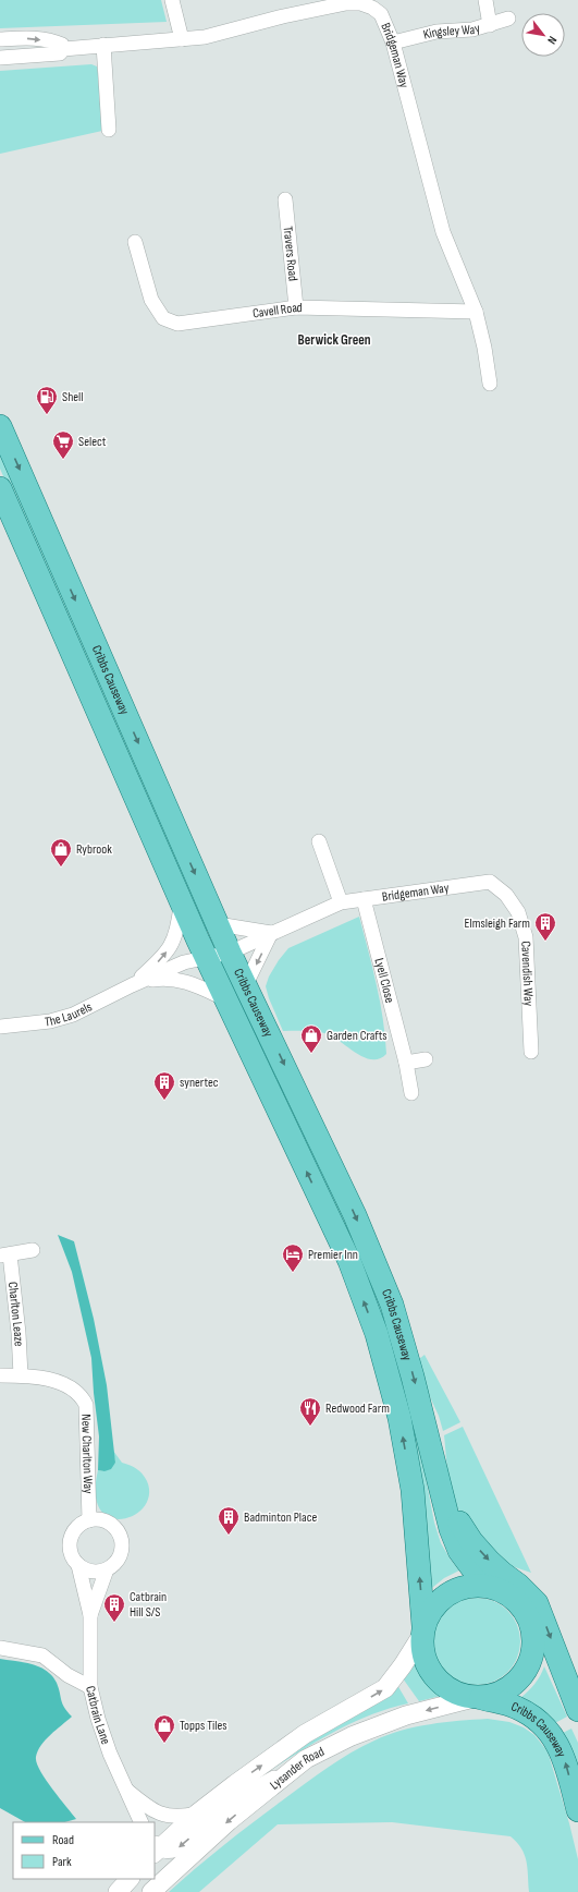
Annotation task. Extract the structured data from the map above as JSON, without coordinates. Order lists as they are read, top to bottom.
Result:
{
  "streets": {
    "main road": ["Cribbs Causeway"],
    "street": [
      "Kingsley Way",
      "Bridgeman Way",
      "Travers Road",
      "Cavell Road",
      "Cavendish Way",
      "Lyell Close",
      "The Laurels",
      "Charlton Leaze",
      "New Charlton Way",
      "Catbrain Lane",
      "Lysander Road"
    ]
  },
  "crossings": [
    ["Kingsley Way", "Bridgeman Way"],
    ["Bridgeman Way", "Cavell Road"],
    ["Bridgeman Way", "Cribbs Causeway"],
    ["Bridgeman Way", "Cavendish Way"],
    ["Bridgeman Way", "Lyell Close"],
    ["Bridgeman Way", "The Laurels"],
    ["Travers Road", "Cavell Road"],
    ["Cribbs Causeway", "The Laurels"],
    ["Cribbs Causeway", "Lysander Road"],
    ["Charlton Leaze", "New Charlton Way"]
  ],
  "districts": ["Berwick Green"],
  "places": {
    "fuel station": ["Shell"],
    "supermarket": ["Select"],
    "shop": ["Rybrook", "Garden Crafts", "Topps Tiles"],
    "building": [
      "Elmsleigh Farm",
      "synertec",
      "Badminton Place",
      "Catbrain Hill S/S"
    ],
    "hotel": ["Premier Inn"],
    "restaurant": ["Redwood Farm"]
  },
  "legend": ["Road", "Park"],
  "north": "bottom right"
}
